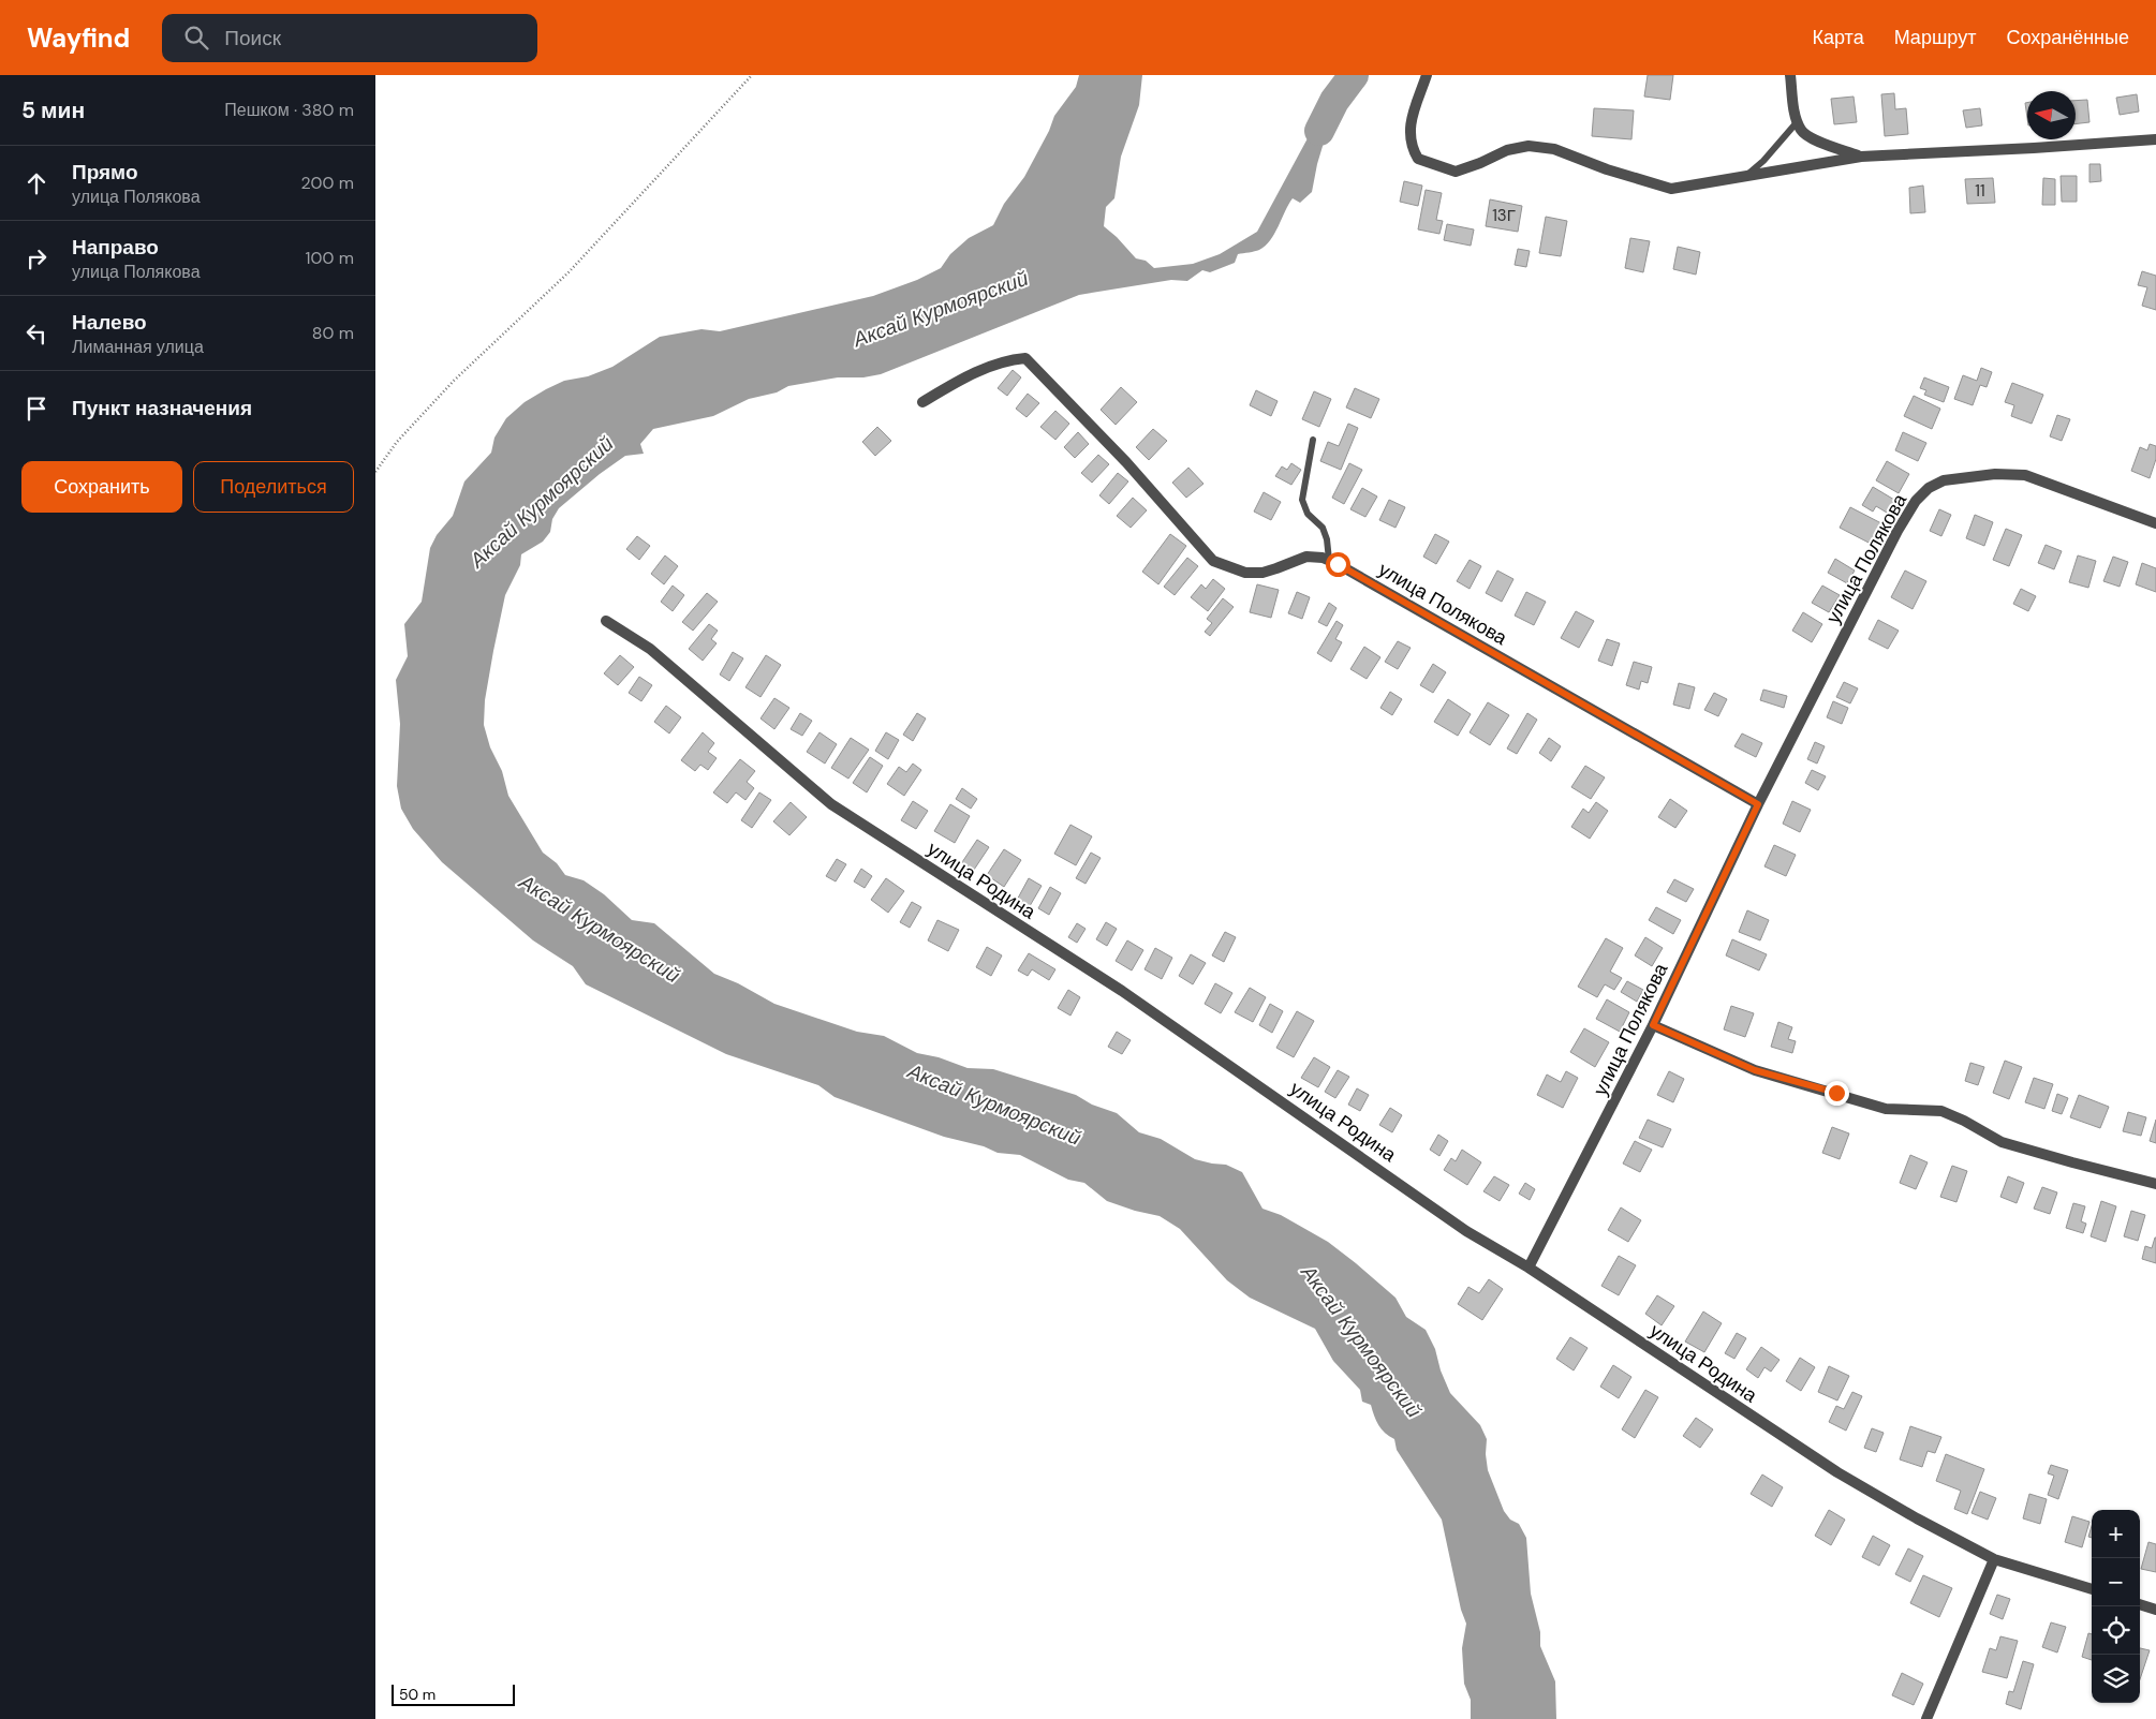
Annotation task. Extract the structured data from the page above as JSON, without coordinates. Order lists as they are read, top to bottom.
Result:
{
  "streets": {
    "street": ["улица Полякова", "улица Родина"]
  },
  "crossings": [
    ["улица Полякова", "улица Родина"]
  ],
  "water": ["Аксай Курмоярский"],
  "house_numbers": ["11", "13Г"],
  "scale_bar": "50 m",
  "north": "left",
  "page": {
    "header": "Wayfind",
    "search": "Поиск",
    "nav": ["Карта", "Маршрут", "Сохранённые"],
    "heading": ["5 мин", "Пешком · 380 m"],
    "list": [
      ["Прямо", "улица Полякова", "200 m"],
      ["Направо", "улица Полякова", "100 m"],
      ["Налево", "Лиманная улица", "80 m"],
      "Пункт назначения"
    ],
    "buttons": ["Сохранить", "Поделиться"],
    "map_buttons": ["+", "−"],
    "scale": "50 m"
  }
}
